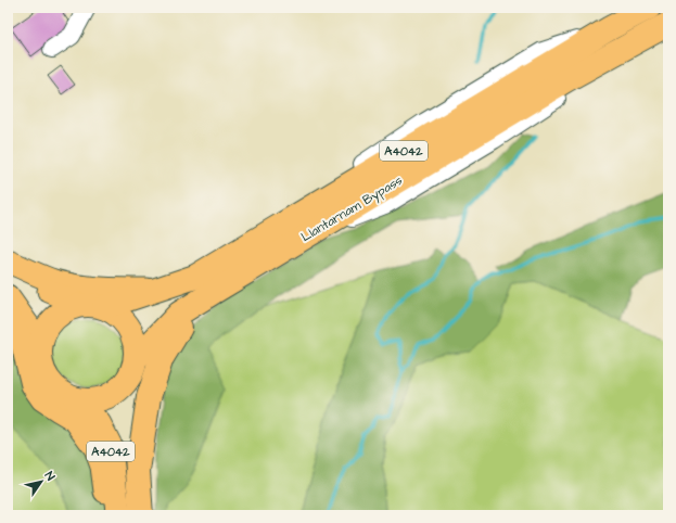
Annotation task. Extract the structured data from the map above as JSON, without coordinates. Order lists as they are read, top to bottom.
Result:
{
  "streets": {
    "highway": ["A4042", "Llantarnam Bypass"]
  },
  "crossings": [
    ["A4042", "Llantarnam Bypass"]
  ],
  "north": "top right"
}
